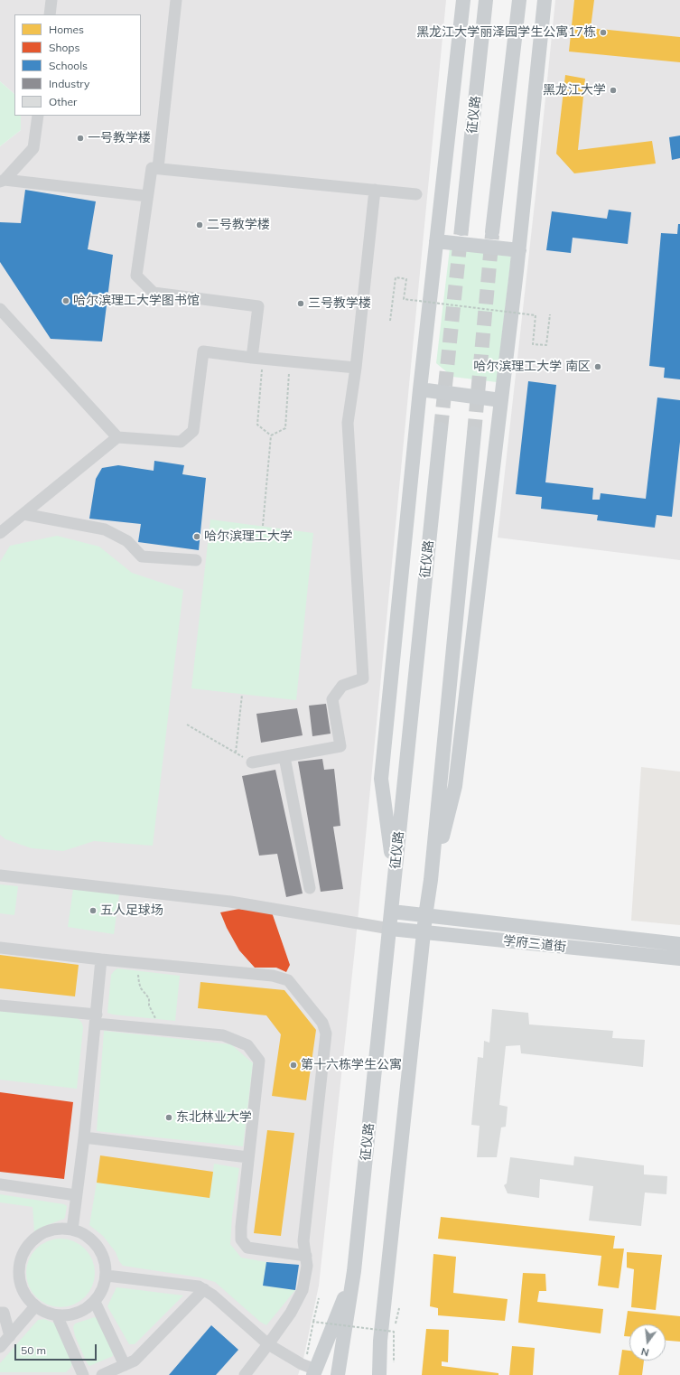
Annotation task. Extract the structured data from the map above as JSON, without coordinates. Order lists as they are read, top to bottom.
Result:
{
  "streets": {
    "main road": ["征仪路", "学府三道街"]
  },
  "crossings": [
    ["征仪路", "学府三道街"]
  ],
  "places": [
    "黑龙江大学丽泽园学生公寓17栋",
    "黑龙江大学",
    "一号教学楼",
    "二号教学楼",
    "哈尔滨理工大学图书馆",
    "三号教学楼",
    "哈尔滨理工大学 南区",
    "哈尔滨理工大学",
    "五人足球场",
    "第十六栋学生公寓",
    "东北林业大学"
  ],
  "legend": [
    "Homes",
    "Shops",
    "Schools",
    "Industry",
    "Other"
  ],
  "scale_bar": "50 m",
  "north": "bottom"
}
